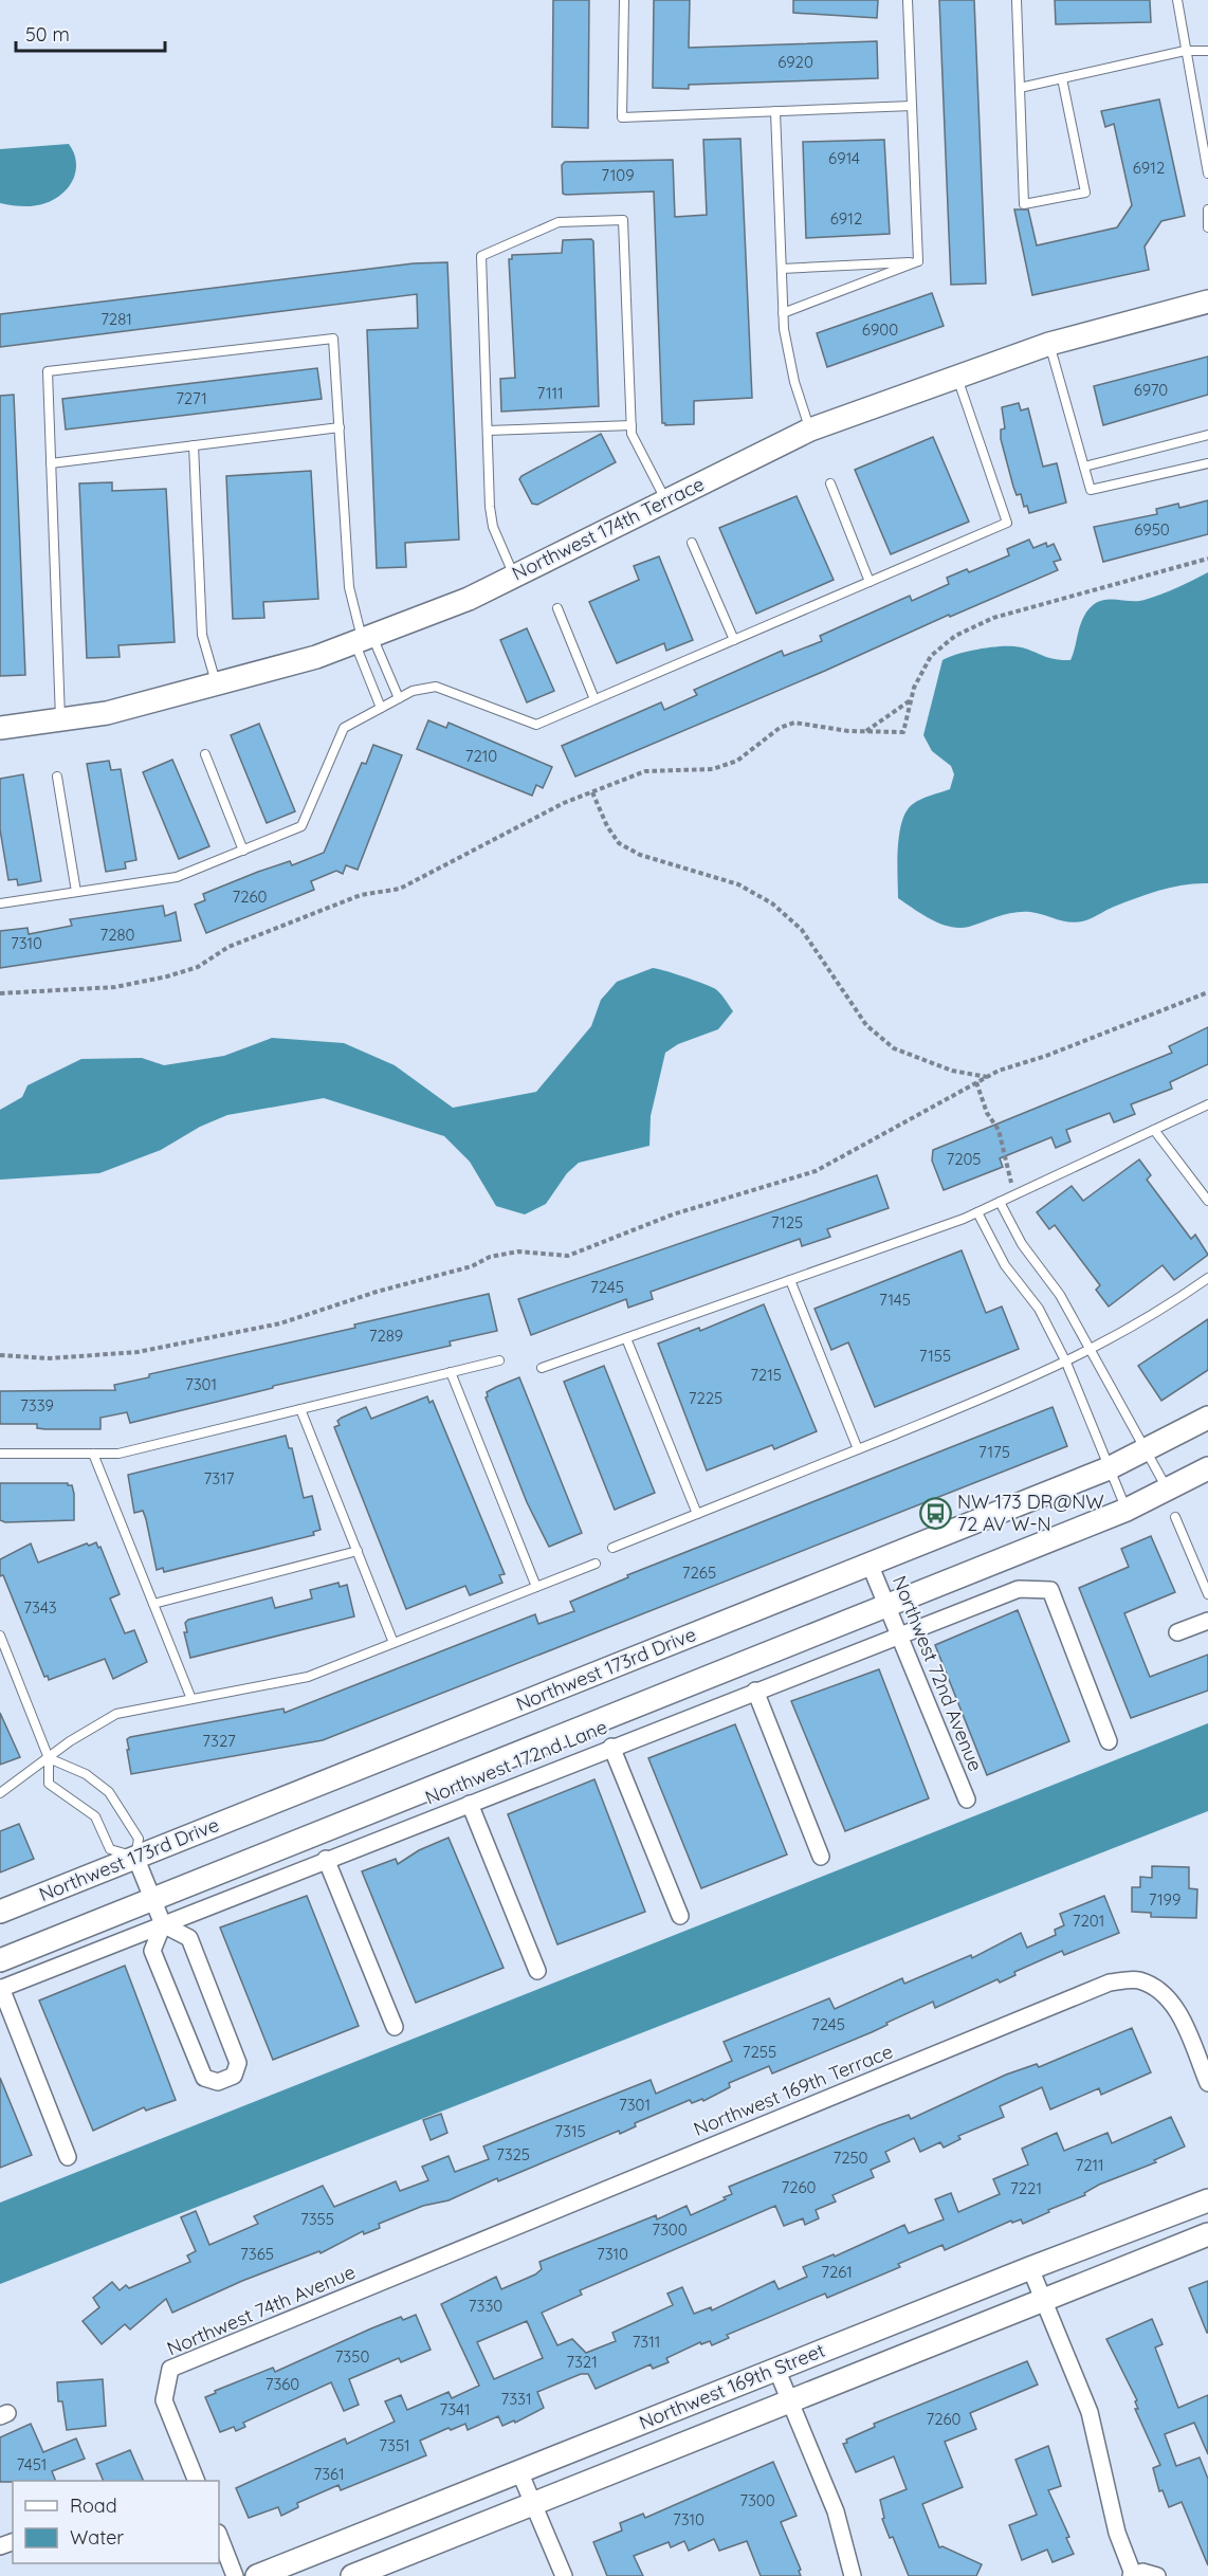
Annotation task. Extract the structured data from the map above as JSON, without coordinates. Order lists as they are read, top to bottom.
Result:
{
  "streets": {
    "street": [
      "Northwest 174th Terrace",
      "Northwest 173rd Drive",
      "Northwest 72nd Avenue",
      "Northwest 172nd Lane",
      "Northwest 169th Terrace",
      "Northwest 74th Avenue",
      "Northwest 169th Street"
    ]
  },
  "crossings": [
    ["Northwest 173rd Drive", "Northwest 72nd Avenue"],
    ["Northwest 72nd Avenue", "Northwest 172nd Lane"],
    ["Northwest 169th Terrace", "Northwest 74th Avenue"]
  ],
  "places": {
    "bus stop": ["NW 173 DR@NW 72 AV W-N"]
  },
  "house_numbers": [
    "6920",
    "6914",
    "6912",
    "7109",
    "6912",
    "7281",
    "6900",
    "6970",
    "7111",
    "7271",
    "6950",
    "7210",
    "7260",
    "7280",
    "7310",
    "7205",
    "7125",
    "7245",
    "7145",
    "7289",
    "7155",
    "7215",
    "7301",
    "7225",
    "7339",
    "7175",
    "7317",
    "7265",
    "7343",
    "7327",
    "7199",
    "7201",
    "7245",
    "7255",
    "7301",
    "7315",
    "7325",
    "7250",
    "7211",
    "7260",
    "7221",
    "7355",
    "7300",
    "7365",
    "7310",
    "7261",
    "7330",
    "7311",
    "7350",
    "7321",
    "7360",
    "7331",
    "7341",
    "7260",
    "7351",
    "7451",
    "7361",
    "7300",
    "7310"
  ],
  "legend": ["Road", "Water"],
  "scale_bar": "50 m"
}
